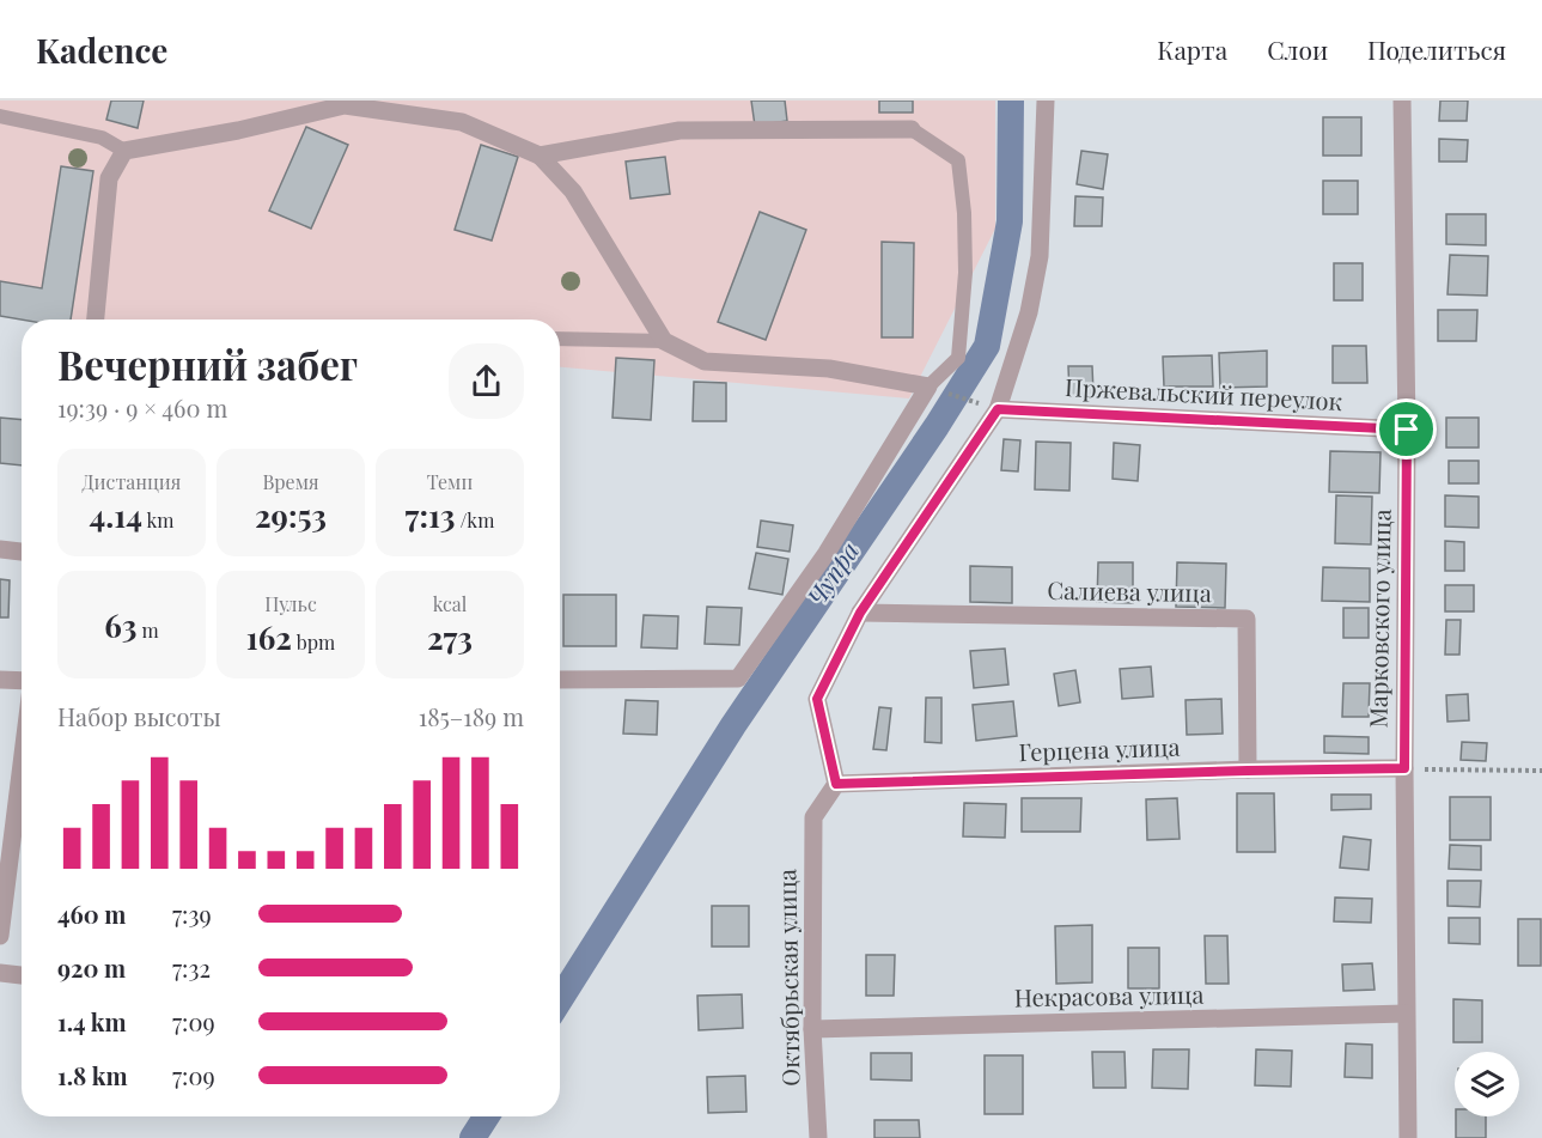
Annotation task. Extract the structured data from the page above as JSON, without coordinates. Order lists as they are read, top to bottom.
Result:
{
  "streets": {
    "street": [
      "Пржевальский переулок",
      "Салиева улица",
      "Марковского улица",
      "Герцена улица",
      "Октябрьская улица",
      "Некрасова улица"
    ]
  },
  "crossings": [
    ["Пржевальский переулок", "Марковского улица"],
    ["Салиева улица", "Герцена улица"],
    ["Марковского улица", "Герцена улица"],
    ["Марковского улица", "Некрасова улица"],
    ["Герцена улица", "Октябрьская улица"],
    ["Октябрьская улица", "Некрасова улица"]
  ],
  "water": ["Чупра"],
  "page": {
    "header": "Kadence",
    "nav": ["Карта", "Слои", "Поделиться"],
    "heading": ["Вечерний забег", "19:39 · 9 × 460 m"],
    "stats": [
      ["Дистанция", "4.14 km"],
      ["Время", "29:53"],
      ["Темп", "7:13 /km"],
      ["63 m"],
      ["Пульс", "162 bpm"],
      ["kcal", "273"]
    ],
    "chart": ["Набор высоты", "185–189 m"],
    "list": [
      {
        "name": "460 m",
        "note": "7:39"
      },
      {
        "name": "920 m",
        "note": "7:32"
      },
      {
        "name": "1.4 km",
        "note": "7:09"
      },
      {
        "name": "1.8 km",
        "note": "7:09"
      }
    ]
  }
}
